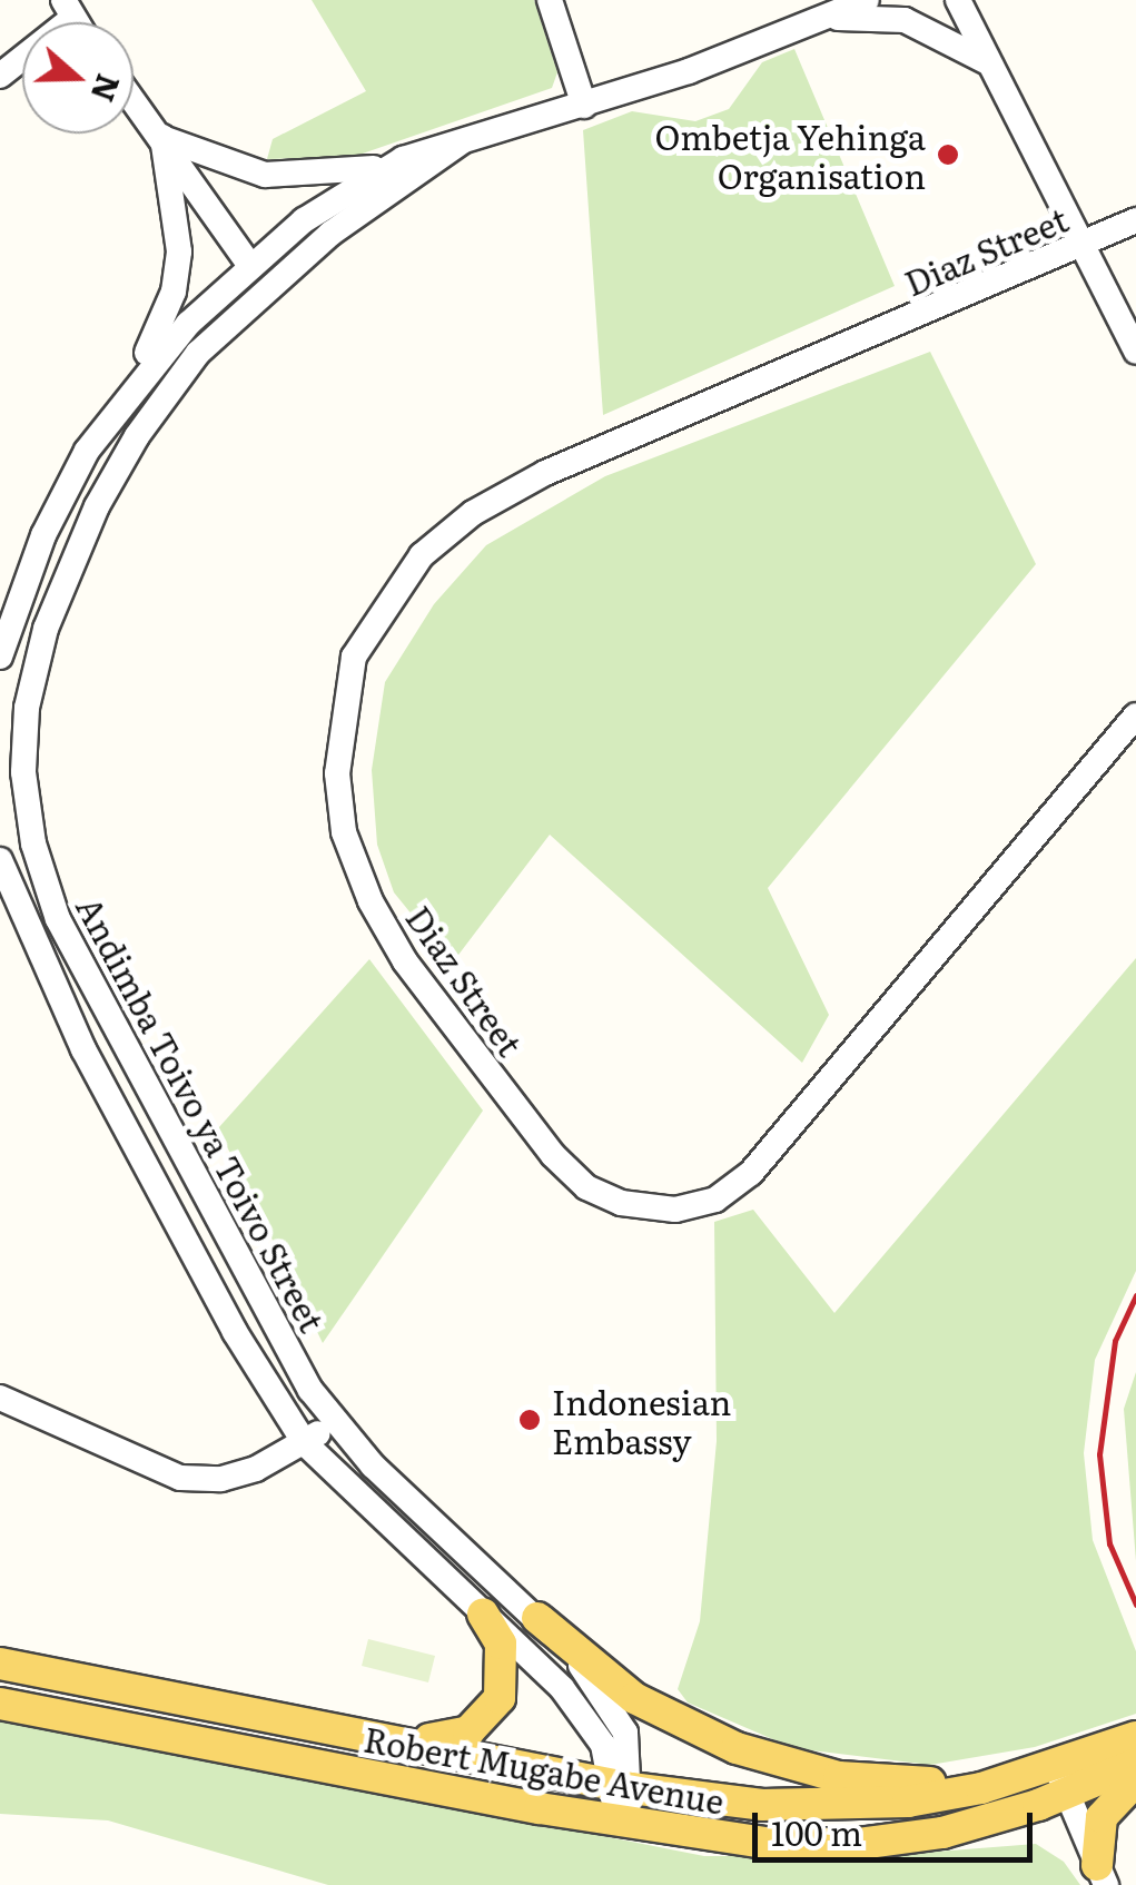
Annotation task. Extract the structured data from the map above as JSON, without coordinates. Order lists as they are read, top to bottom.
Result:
{
  "streets": {
    "main road": ["Robert Mugabe Avenue"],
    "street": ["Diaz Street", "Andimba Toivo ya Toivo Street"]
  },
  "crossings": [
    ["Andimba Toivo ya Toivo Street", "Robert Mugabe Avenue"]
  ],
  "places": ["Ombetja Yehinga Organisation", "Indonesian Embassy"],
  "scale_bar": "100 m",
  "north": "right"
}
